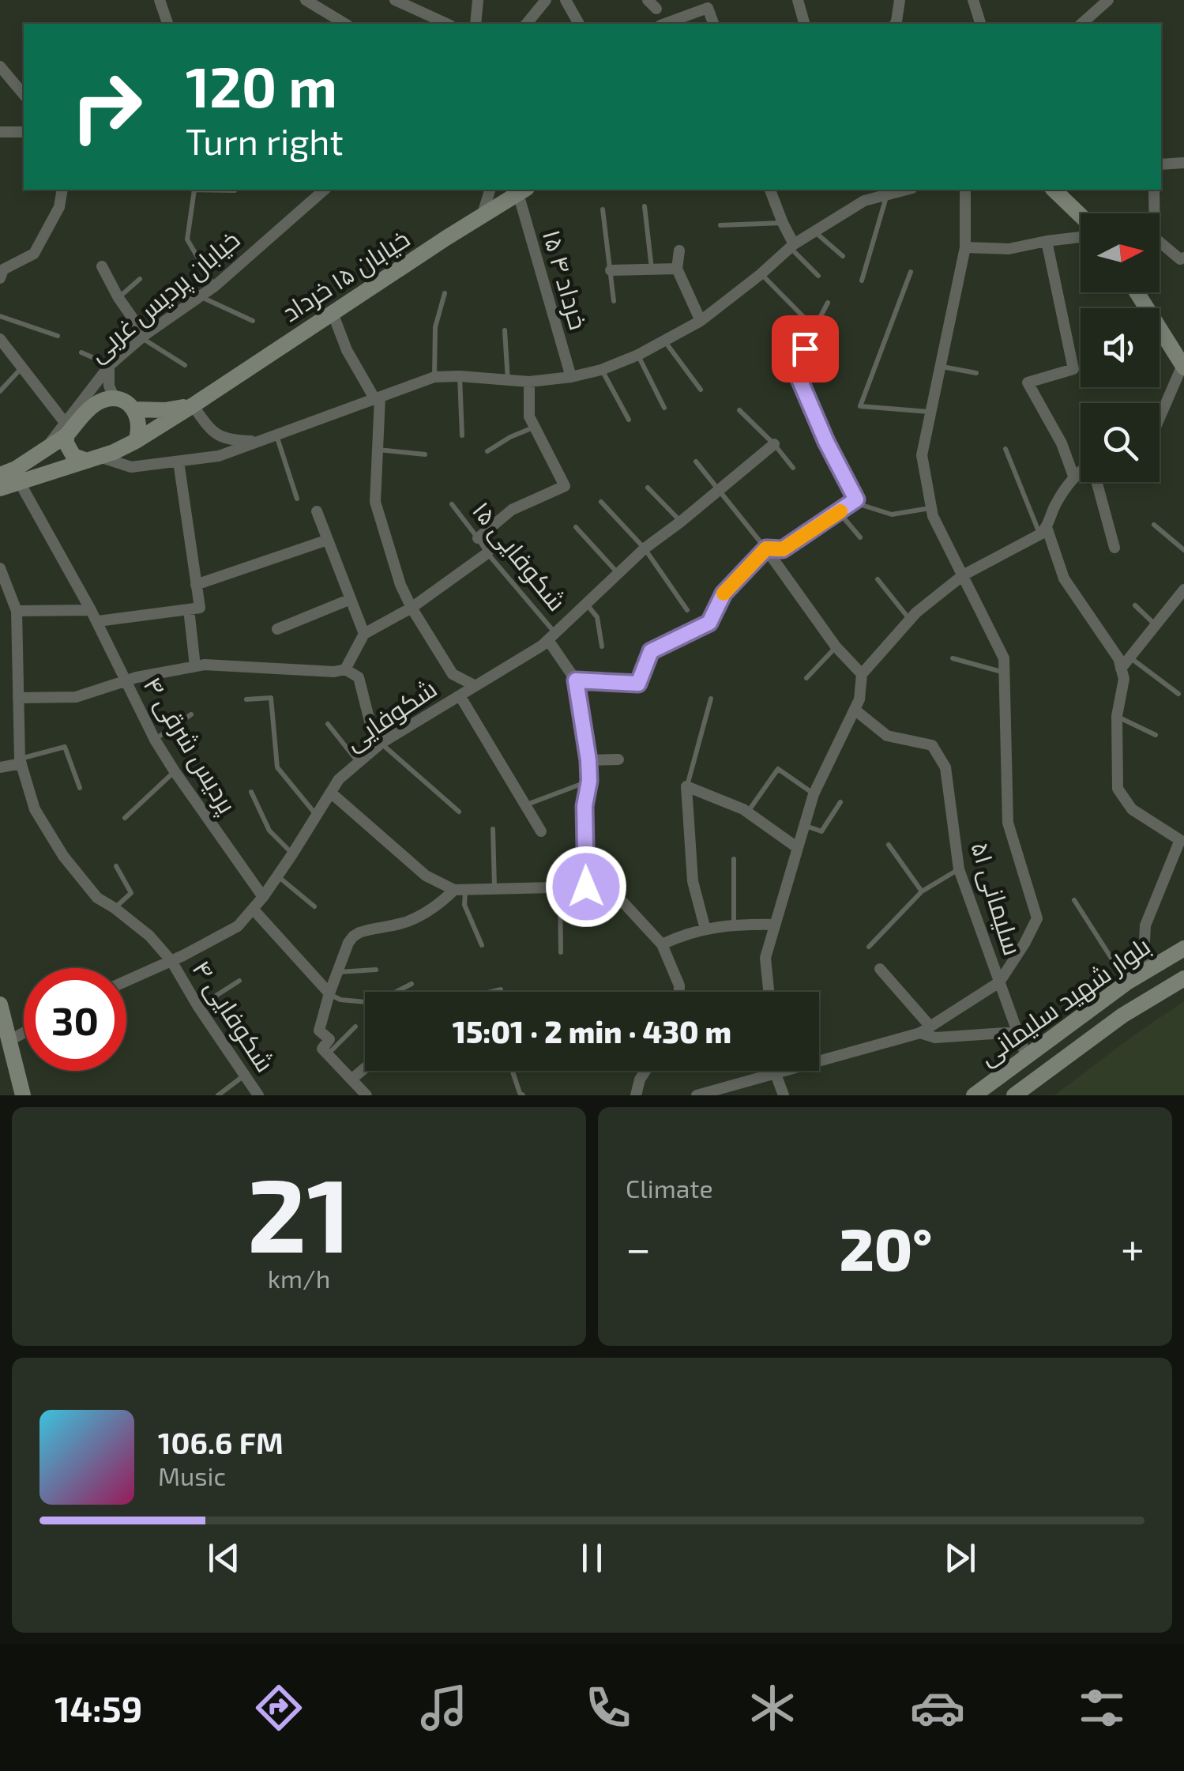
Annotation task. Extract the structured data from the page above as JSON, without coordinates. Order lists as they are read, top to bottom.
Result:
{
  "streets": {
    "street": [
      "خیابان ۱۵ خرداد",
      "۱۵ خرداد ۴",
      "خیابان پردیس غربی",
      "شکوفایی",
      "پردیس شرقی ۴",
      "سلیمانی ۵۱",
      "بلوار شهید سلیمانی",
      "شکوفایی ۴"
    ],
    "lane": ["شکوفایی ۱۵"]
  },
  "crossings": [
    ["خیابان ۱۵ خرداد", "۱۵ خرداد ۴"],
    ["خیابان ۱۵ خرداد", "خیابان پردیس غربی"],
    ["شکوفایی ۱۵", "شکوفایی"],
    ["شکوفایی", "پردیس شرقی ۴"],
    ["شکوفایی", "شکوفایی ۴"],
    ["سلیمانی ۵۱", "بلوار شهید سلیمانی"]
  ],
  "north": "right",
  "page": {
    "turn": ["120 m", "Turn right"],
    "limit": "30",
    "trip": "15:01 · 2 min · 430 m",
    "tile": [
      ["21", "km/h"],
      "Climate"
    ],
    "heat": ["−", "20°", "+"],
    "song": ["106.6 FM", "Music"],
    "tabs": "14:59"
  }
}
